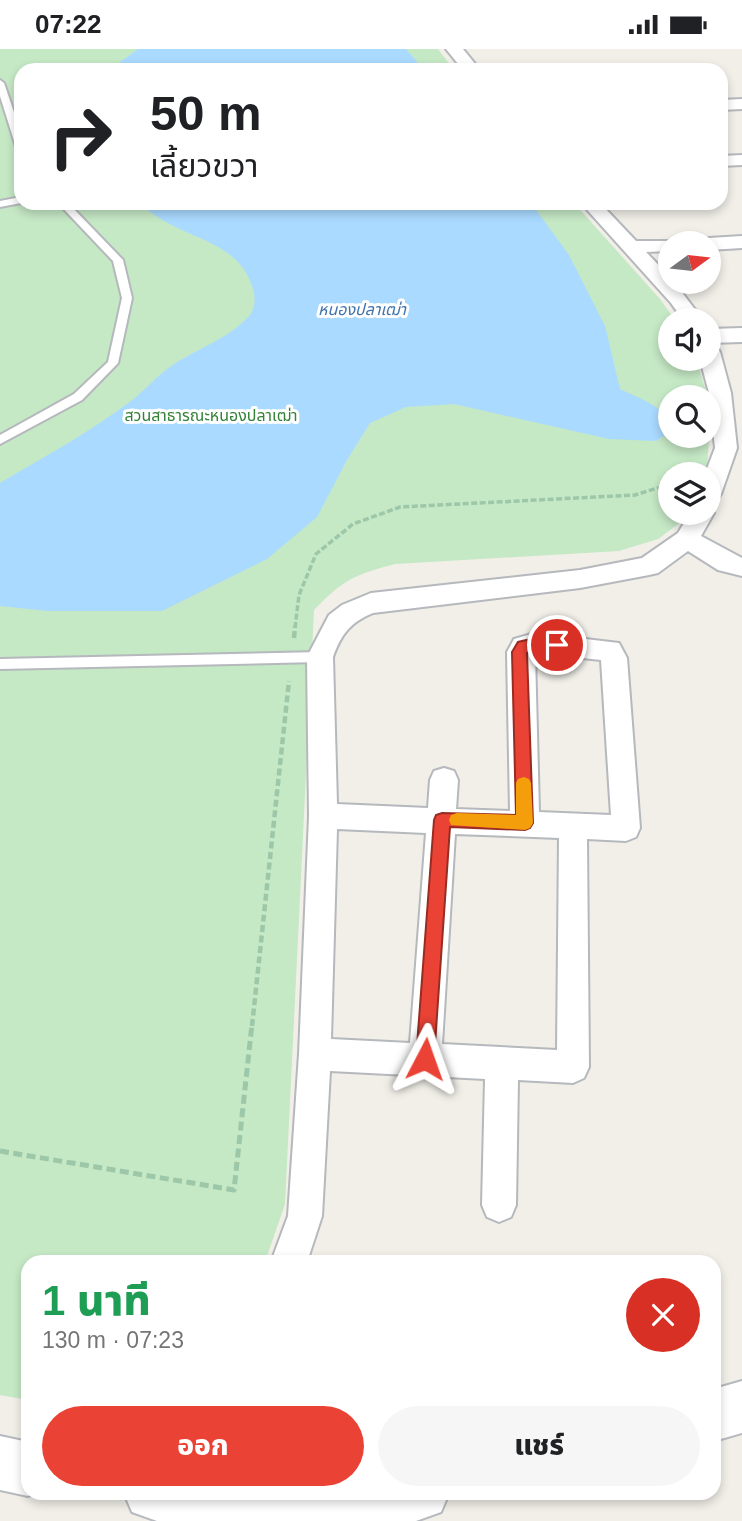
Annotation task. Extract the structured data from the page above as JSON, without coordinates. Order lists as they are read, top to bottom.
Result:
{
  "water": ["หนองปลาเฒ่า"],
  "parks": ["สวนสาธารณะหนองปลาเฒ่า"],
  "north": "right",
  "page": {
    "status": "07:22",
    "turn": ["50 m", "เลี้ยวขวา"],
    "heading": ["1 นาที", "130 m · 07:23"],
    "buttons": ["ออก", "แชร์"]
  }
}
